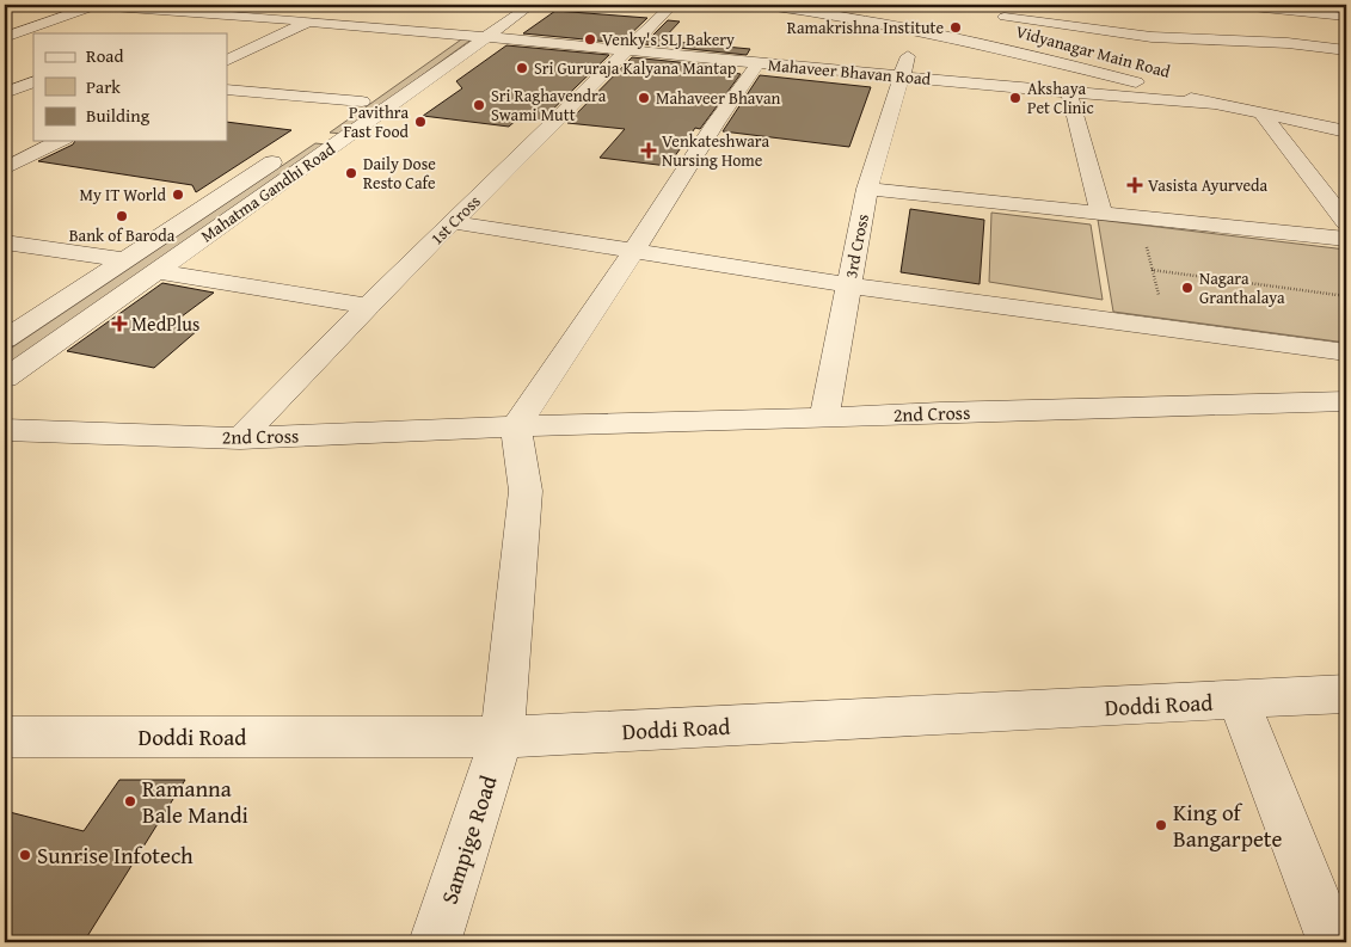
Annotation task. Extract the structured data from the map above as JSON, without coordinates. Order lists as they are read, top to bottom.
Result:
{
  "streets": {
    "street": [
      "Vidyanagar Main Road",
      "Mahaveer Bhavan Road",
      "Mahatma Gandhi Road",
      "1st Cross",
      "3rd Cross",
      "2nd Cross",
      "Doddi Road",
      "Sampige Road"
    ]
  },
  "crossings": [
    ["Vidyanagar Main Road", "Mahaveer Bhavan Road"],
    ["Vidyanagar Main Road", "3rd Cross"],
    ["Mahaveer Bhavan Road", "Mahatma Gandhi Road"],
    ["Mahaveer Bhavan Road", "1st Cross"],
    ["Mahaveer Bhavan Road", "3rd Cross"],
    ["1st Cross", "2nd Cross"],
    ["3rd Cross", "2nd Cross"],
    ["2nd Cross", "Sampige Road"],
    ["Doddi Road", "Sampige Road"]
  ],
  "places": {
    "other": [
      "Ramakrishna Institute",
      "Venky's SLJ Bakery",
      "Sri Gururaja Kalyana Mantap",
      "Mahaveer Bhavan",
      "Akshaya Pet Clinic",
      "Sri Raghavendra Swami Mutt",
      "Pavithra Fast Food",
      "Daily Dose Resto Cafe",
      "My IT World",
      "Bank of Baroda",
      "Nagara Granthalaya",
      "Ramanna Bale Mandi",
      "King of Bangarpete",
      "Sunrise Infotech"
    ],
    "health": ["Venkateshwara Nursing Home", "Vasista Ayurveda", "MedPlus"]
  },
  "legend": ["Road", "Park", "Building"]
}
